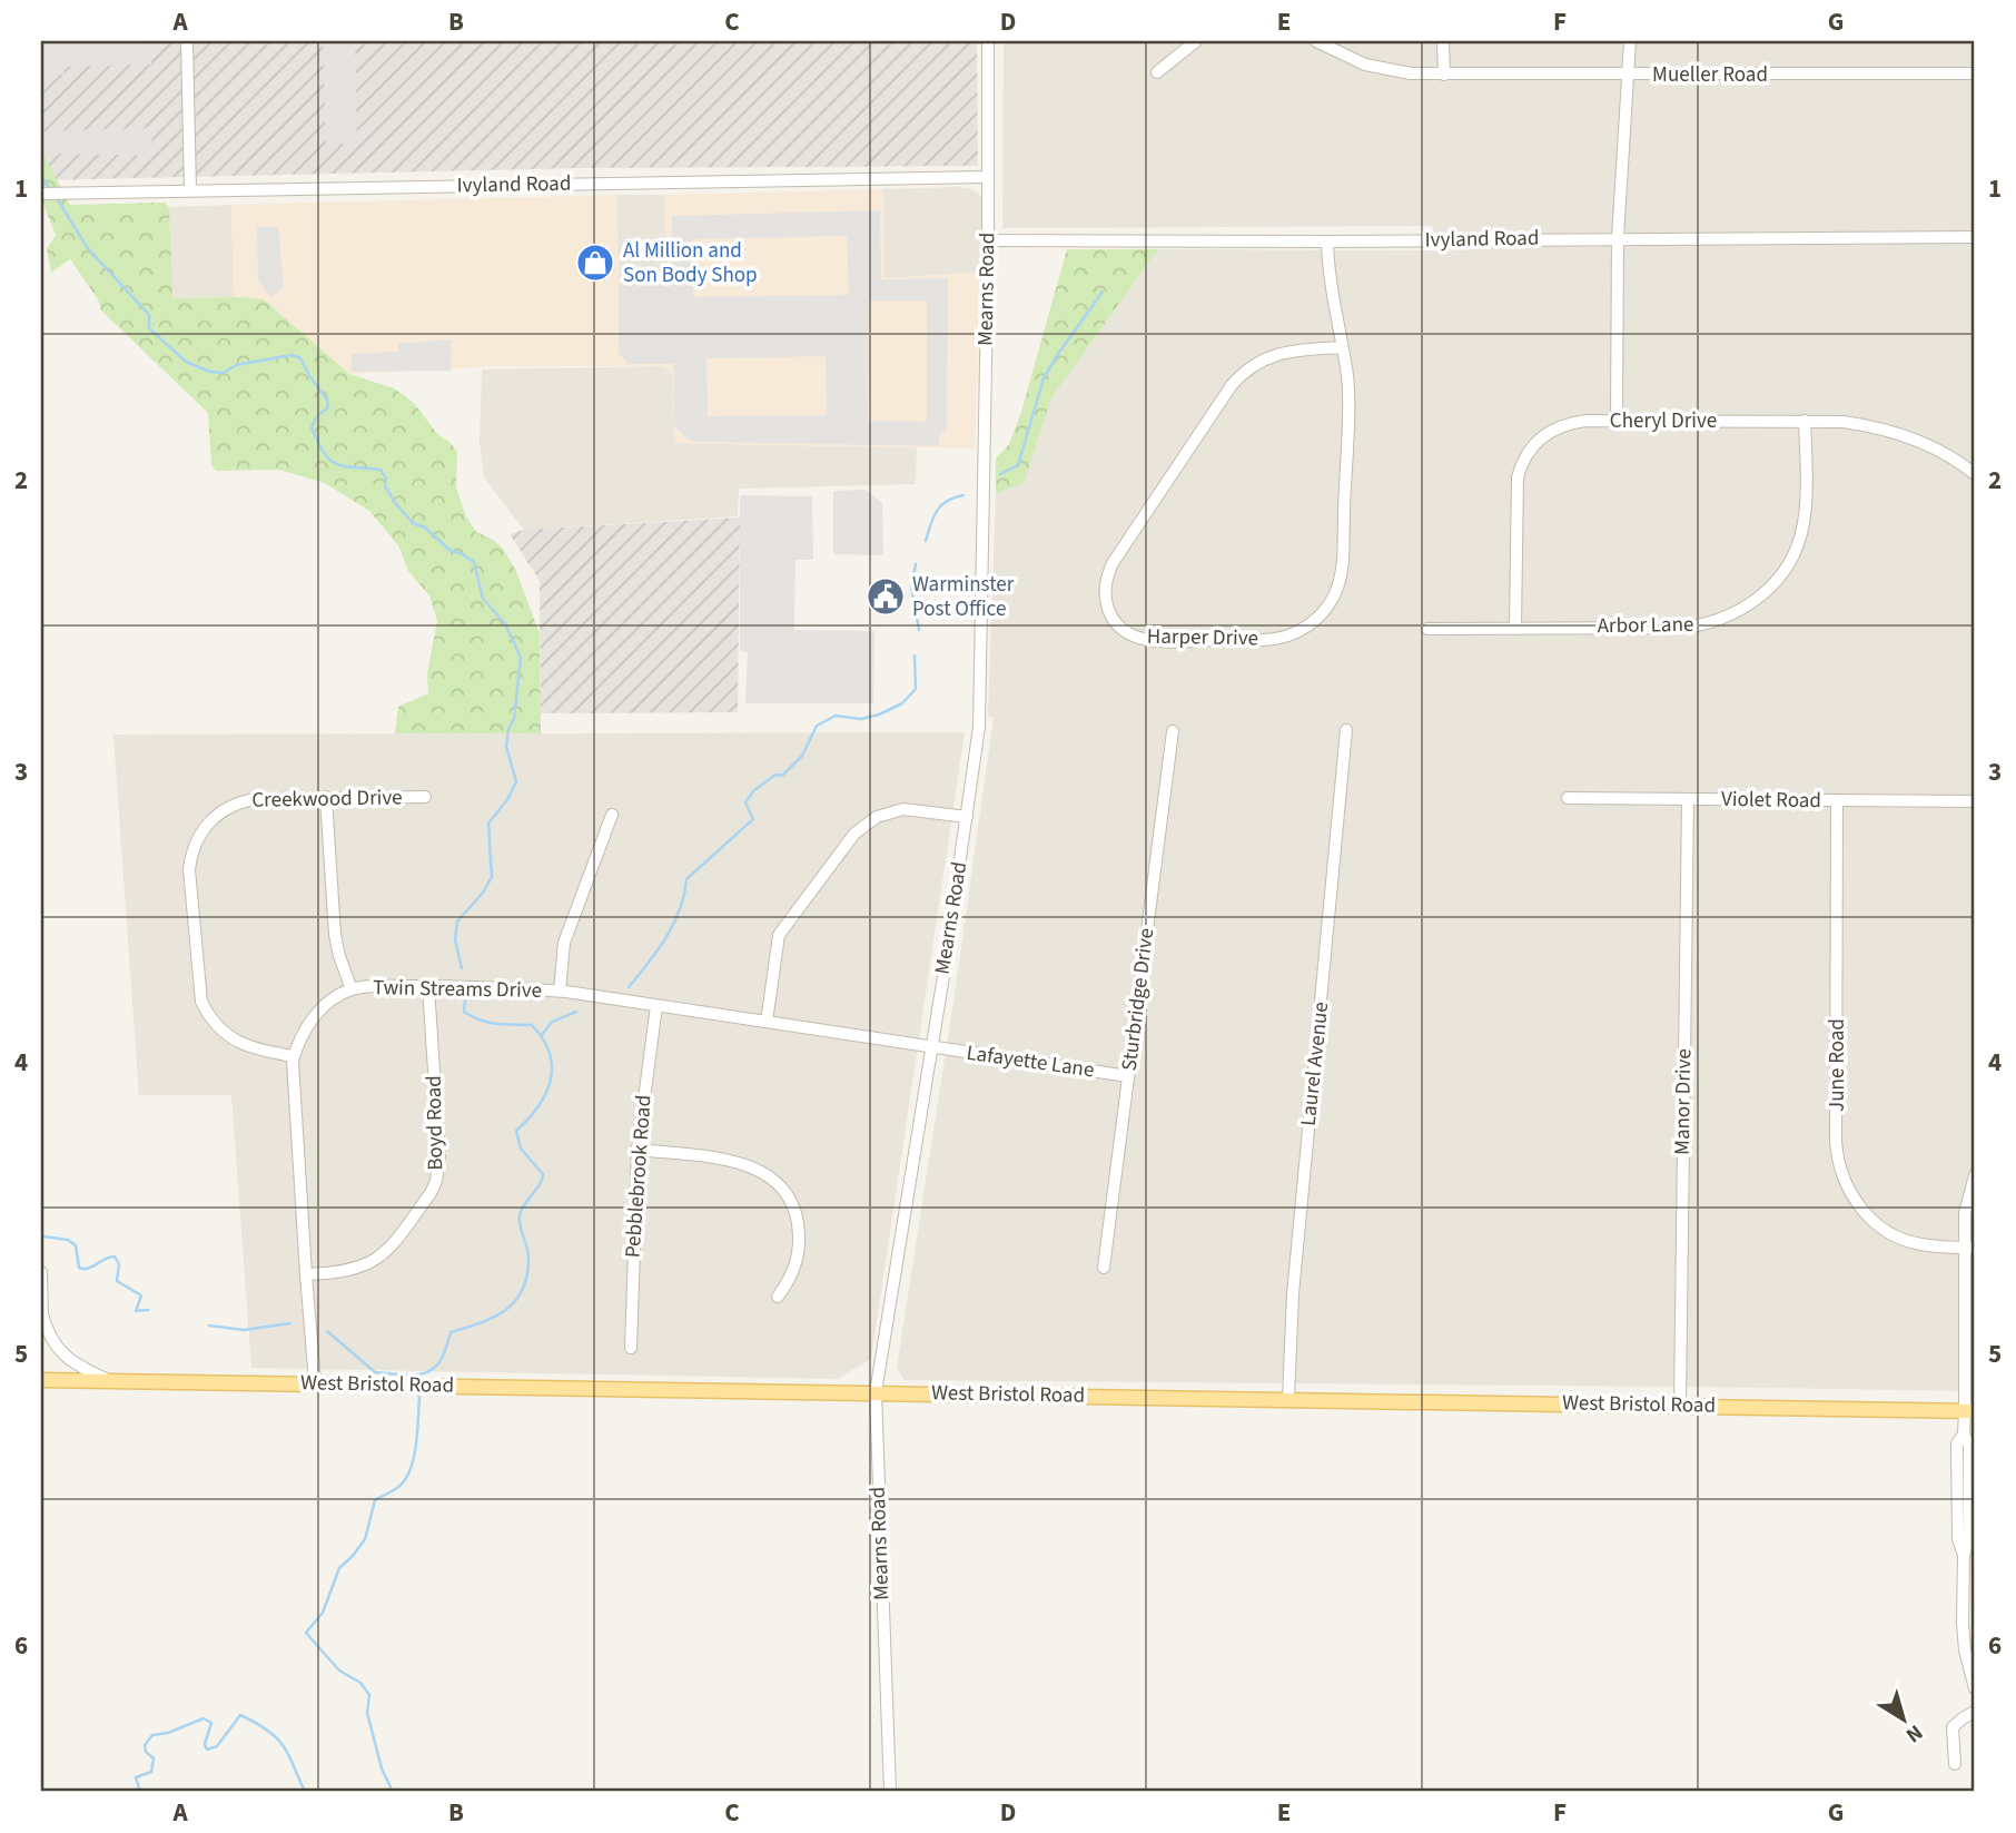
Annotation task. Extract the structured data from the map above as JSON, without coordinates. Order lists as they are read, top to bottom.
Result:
{
  "streets": {
    "main road": ["West Bristol Road"],
    "street": [
      "Mueller Road",
      "Ivyland Road",
      "Mearns Road",
      "Cheryl Drive",
      "Arbor Lane",
      "Harper Drive",
      "Creekwood Drive",
      "Violet Road",
      "Twin Streams Drive",
      "Sturbridge Drive",
      "Lafayette Lane",
      "Laurel Avenue",
      "June Road",
      "Manor Drive",
      "Boyd Road",
      "Pebblebrook Road"
    ]
  },
  "crossings": [
    ["Ivyland Road", "Mearns Road"],
    ["Ivyland Road", "Harper Drive"],
    ["Mearns Road", "Twin Streams Drive"],
    ["Mearns Road", "Lafayette Lane"],
    ["Mearns Road", "West Bristol Road"],
    ["Cheryl Drive", "Arbor Lane"],
    ["Creekwood Drive", "Twin Streams Drive"],
    ["Violet Road", "June Road"],
    ["Violet Road", "Manor Drive"],
    ["Twin Streams Drive", "Lafayette Lane"],
    ["Twin Streams Drive", "Boyd Road"],
    ["Twin Streams Drive", "Pebblebrook Road"],
    ["Twin Streams Drive", "West Bristol Road"],
    ["Sturbridge Drive", "Lafayette Lane"],
    ["Laurel Avenue", "West Bristol Road"],
    ["Manor Drive", "West Bristol Road"]
  ],
  "places": {
    "shop": ["Al Million and Son Body Shop"],
    "public building": ["Warminster Post Office"]
  },
  "north": "bottom right",
  "grid": {
    "columns": [
      "A",
      "B",
      "C",
      "D",
      "E",
      "F",
      "G"
    ],
    "rows": [
      "1",
      "2",
      "3",
      "4",
      "5",
      "6"
    ]
  }
}
